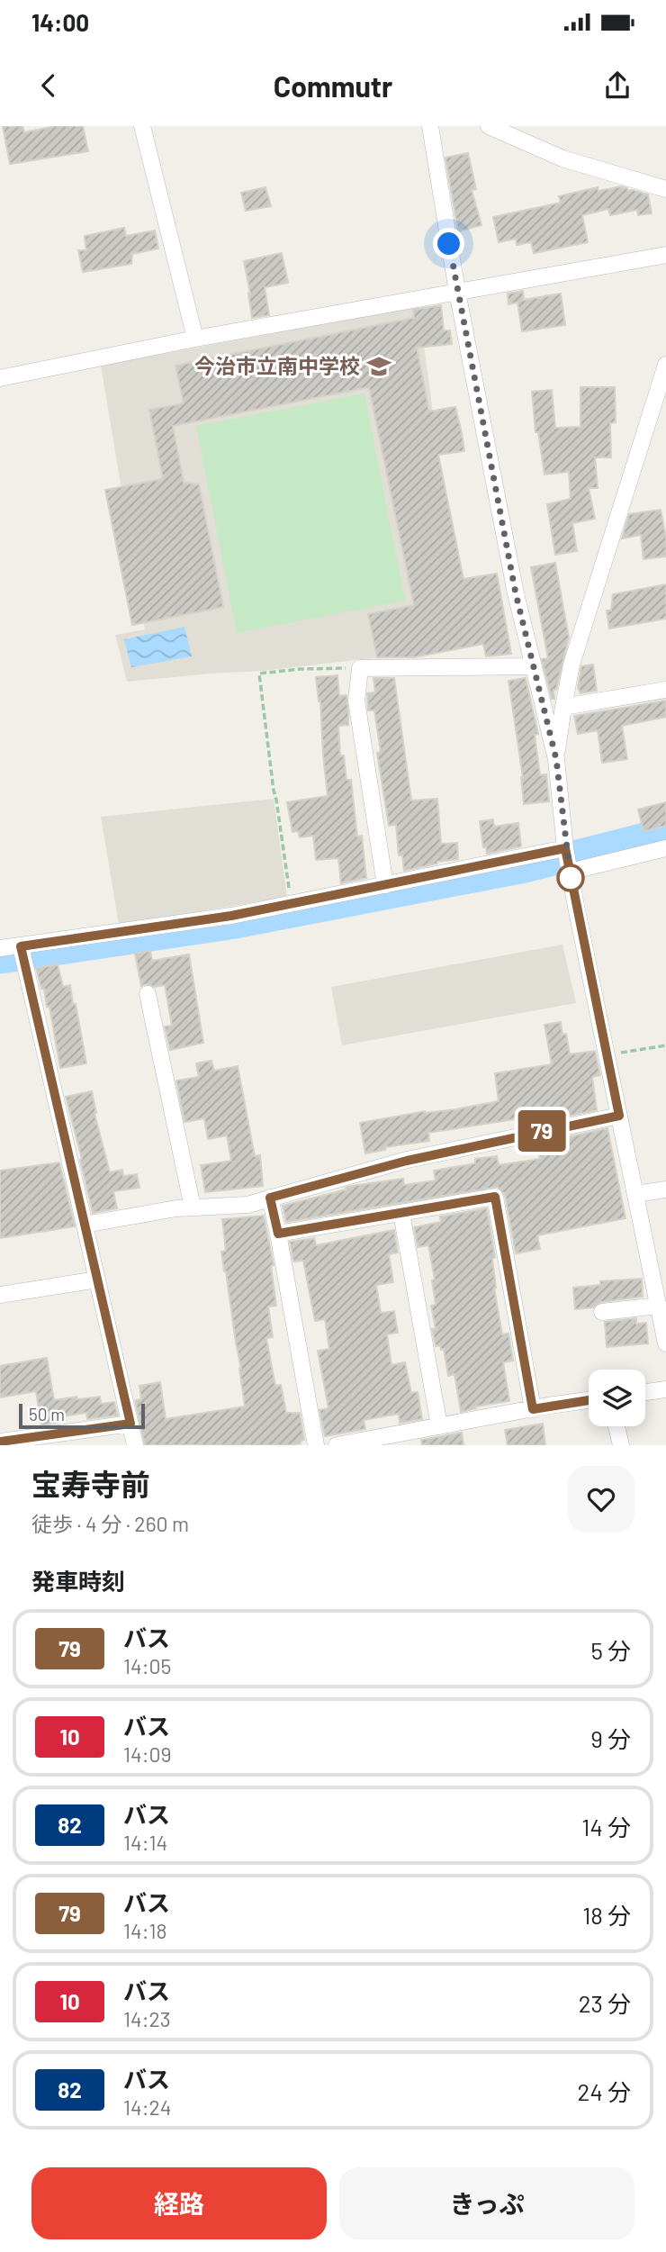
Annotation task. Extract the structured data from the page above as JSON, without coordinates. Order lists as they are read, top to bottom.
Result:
{
  "places": {
    "school or university": ["今治市立南中学校"]
  },
  "lines": ["bus line 79"],
  "scale_bar": "50 m",
  "page": {
    "status": "14:00",
    "header": "Commutr",
    "on_map": "79",
    "scale": "50 m",
    "heading": [
      ["宝寿寺前", "徒歩 · 4 分 · 260 m"],
      "発車時刻"
    ],
    "list": [
      {
        "mark": "79",
        "name": "バス",
        "note": "14:05",
        "value": "5 分"
      },
      {
        "mark": "10",
        "name": "バス",
        "note": "14:09",
        "value": "9 分"
      },
      {
        "mark": "82",
        "name": "バス",
        "note": "14:14",
        "value": "14 分"
      },
      {
        "mark": "79",
        "name": "バス",
        "note": "14:18",
        "value": "18 分"
      },
      {
        "mark": "10",
        "name": "バス",
        "note": "14:23",
        "value": "23 分"
      },
      {
        "mark": "82",
        "name": "バス",
        "note": "14:24",
        "value": "24 分"
      }
    ],
    "buttons": ["経路", "きっぷ"]
  }
}
